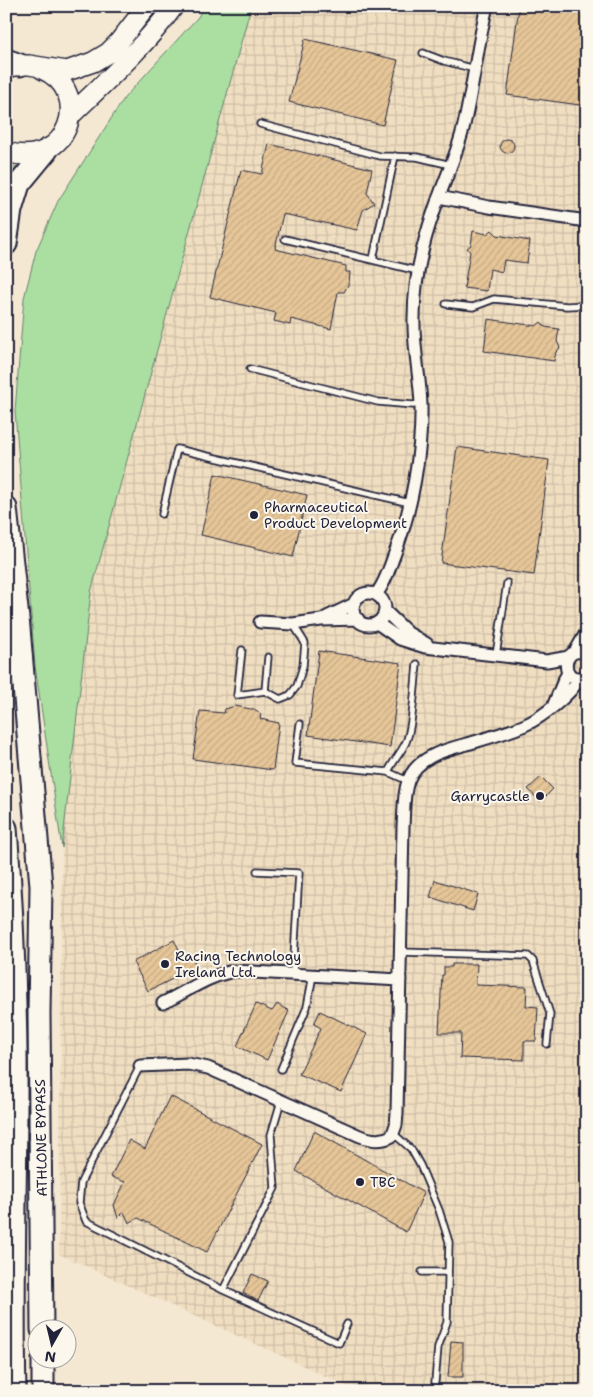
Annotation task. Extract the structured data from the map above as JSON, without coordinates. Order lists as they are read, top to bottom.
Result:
{
  "streets": {
    "highway": ["ATHLONE BYPASS"]
  },
  "places": [
    "Pharmaceutical Product Development",
    "Garrycastle",
    "Racing Technology Ireland Ltd.",
    "TBC"
  ],
  "north": "bottom"
}
